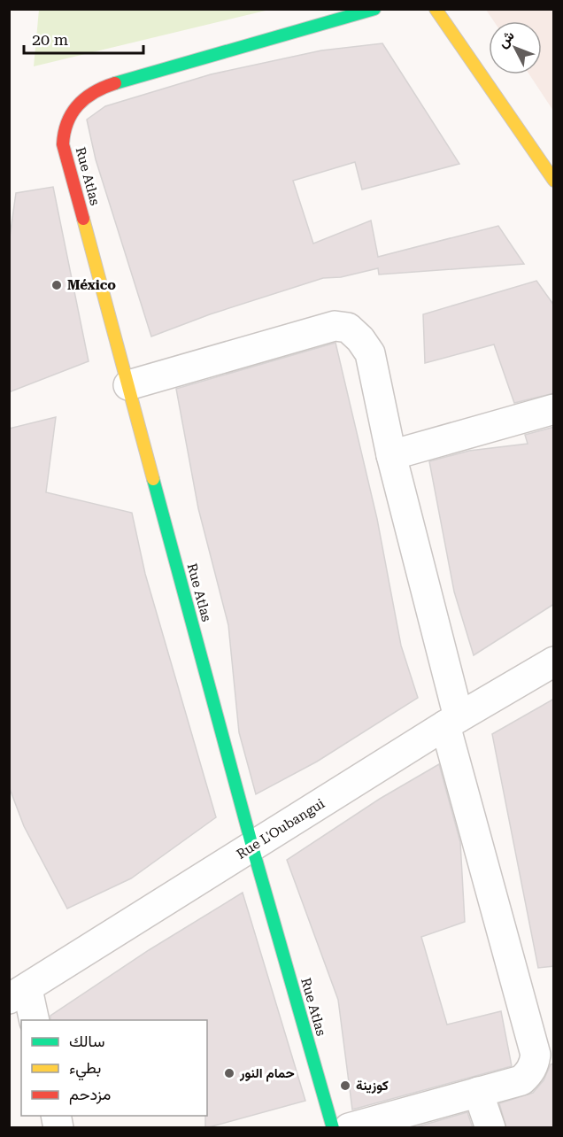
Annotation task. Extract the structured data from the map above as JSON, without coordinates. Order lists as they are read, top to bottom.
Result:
{
  "streets": {
    "street": ["Rue Atlas", "Rue L'Oubangui"]
  },
  "crossings": [
    ["Rue Atlas", "Rue L'Oubangui"]
  ],
  "places": ["México", "حمام النور", "كوزينة"],
  "legend": ["سالك", "بطيء", "مزدحم"],
  "scale_bar": "20 m",
  "north": "top left"
}
